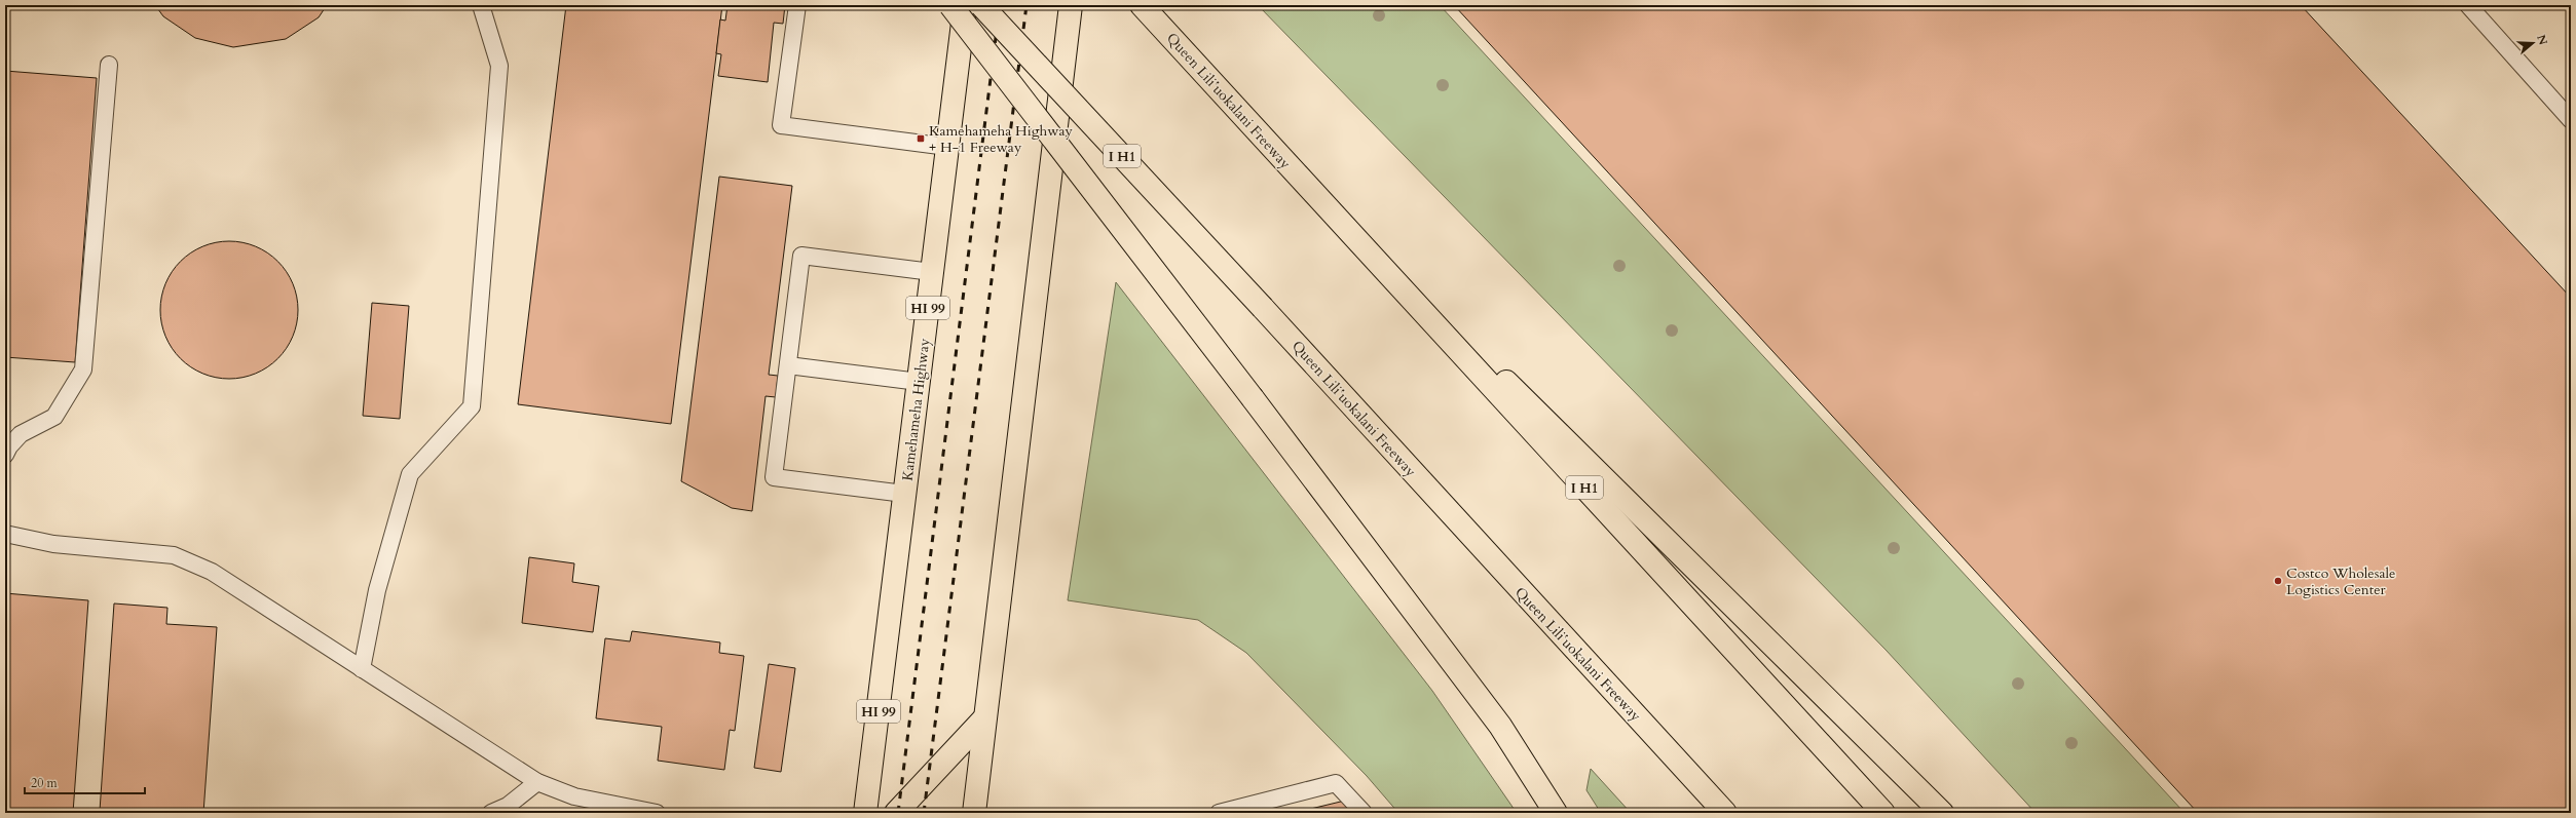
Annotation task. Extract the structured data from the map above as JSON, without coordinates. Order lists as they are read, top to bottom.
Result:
{
  "streets": {
    "main road": [
      "Queen Liliʻuokalani Freeway",
      "I H1",
      "HI 99",
      "Kamehameha Highway"
    ]
  },
  "places": {
    "transit": ["Kamehameha Highway + H-1 Freeway"],
    "other": ["Costco Wholesale Logistics Center"]
  },
  "scale_bar": "20 m",
  "north": "right"
}
